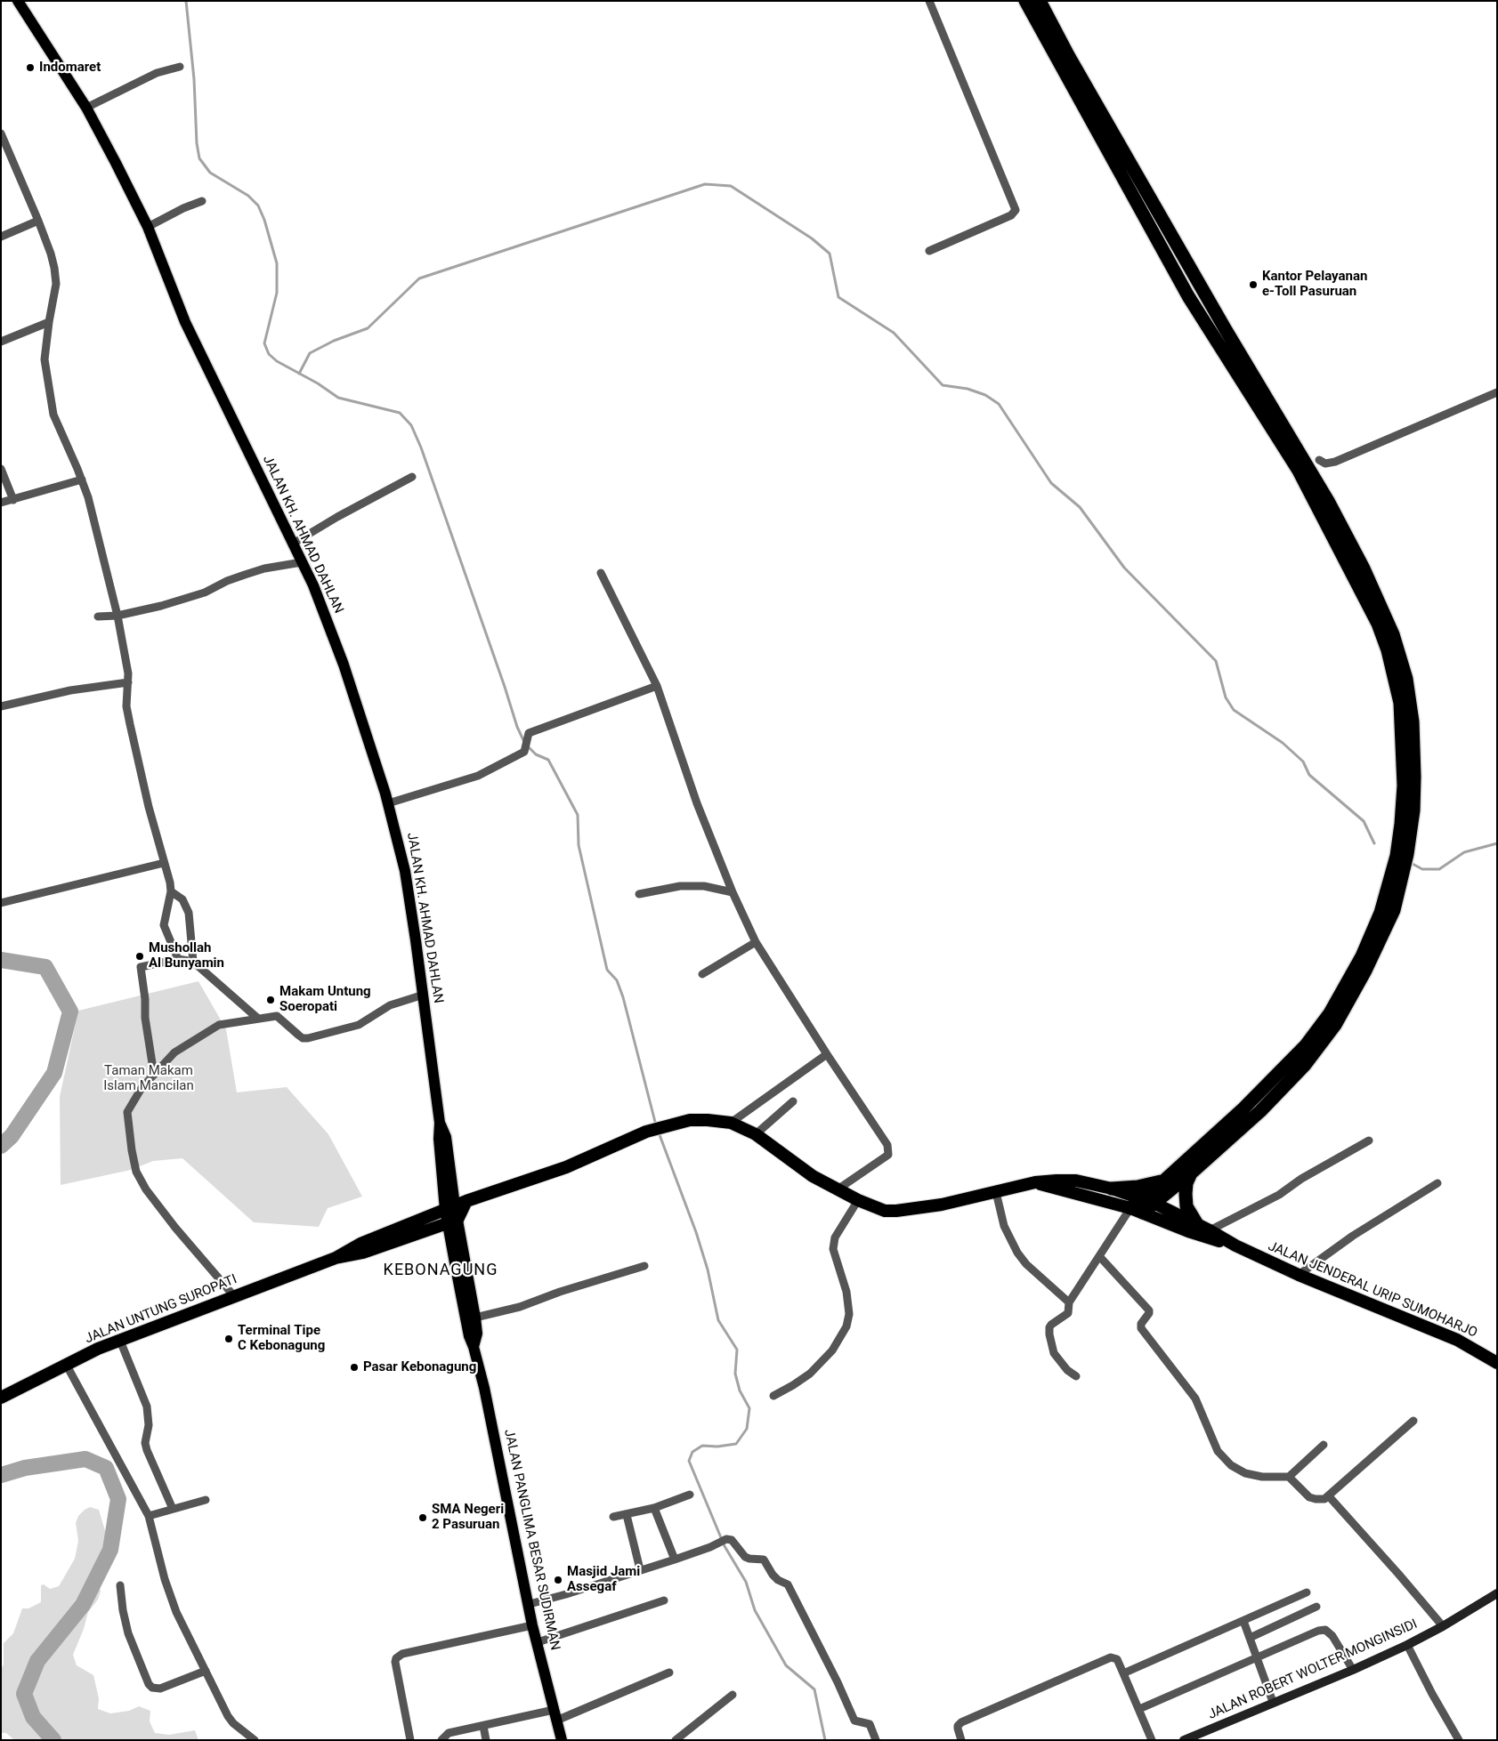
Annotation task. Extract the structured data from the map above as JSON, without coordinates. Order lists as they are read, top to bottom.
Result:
{
  "streets": {
    "highway": ["JALAN JENDERAL URIP SUMOHARJO", "JALAN UNTUNG SUROPATI"],
    "main road": ["JALAN KH. AHMAD DAHLAN", "JALAN PANGLIMA BESAR SUDIRMAN", "JALAN ROBERT WOLTER MONGINSIDI"]
  },
  "crossings": [
    ["JALAN KH. AHMAD DAHLAN", "JALAN JENDERAL URIP SUMOHARJO"],
    ["JALAN KH. AHMAD DAHLAN", "JALAN UNTUNG SUROPATI"],
    ["JALAN KH. AHMAD DAHLAN", "JALAN PANGLIMA BESAR SUDIRMAN"],
    ["JALAN JENDERAL URIP SUMOHARJO", "JALAN UNTUNG SUROPATI"],
    ["JALAN UNTUNG SUROPATI", "JALAN PANGLIMA BESAR SUDIRMAN"]
  ],
  "districts": ["KEBONAGUNG"],
  "parks": ["Taman Makam Islam Mancilan"],
  "places": [
    "Indomaret",
    "Kantor Pelayanan e-Toll Pasuruan",
    "Mushollah Al Bunyamin",
    "Makam Untung Soeropati",
    "Terminal Tipe C Kebonagung",
    "Pasar Kebonagung",
    "SMA Negeri 2 Pasuruan",
    "Masjid Jami Assegaf"
  ]
}
